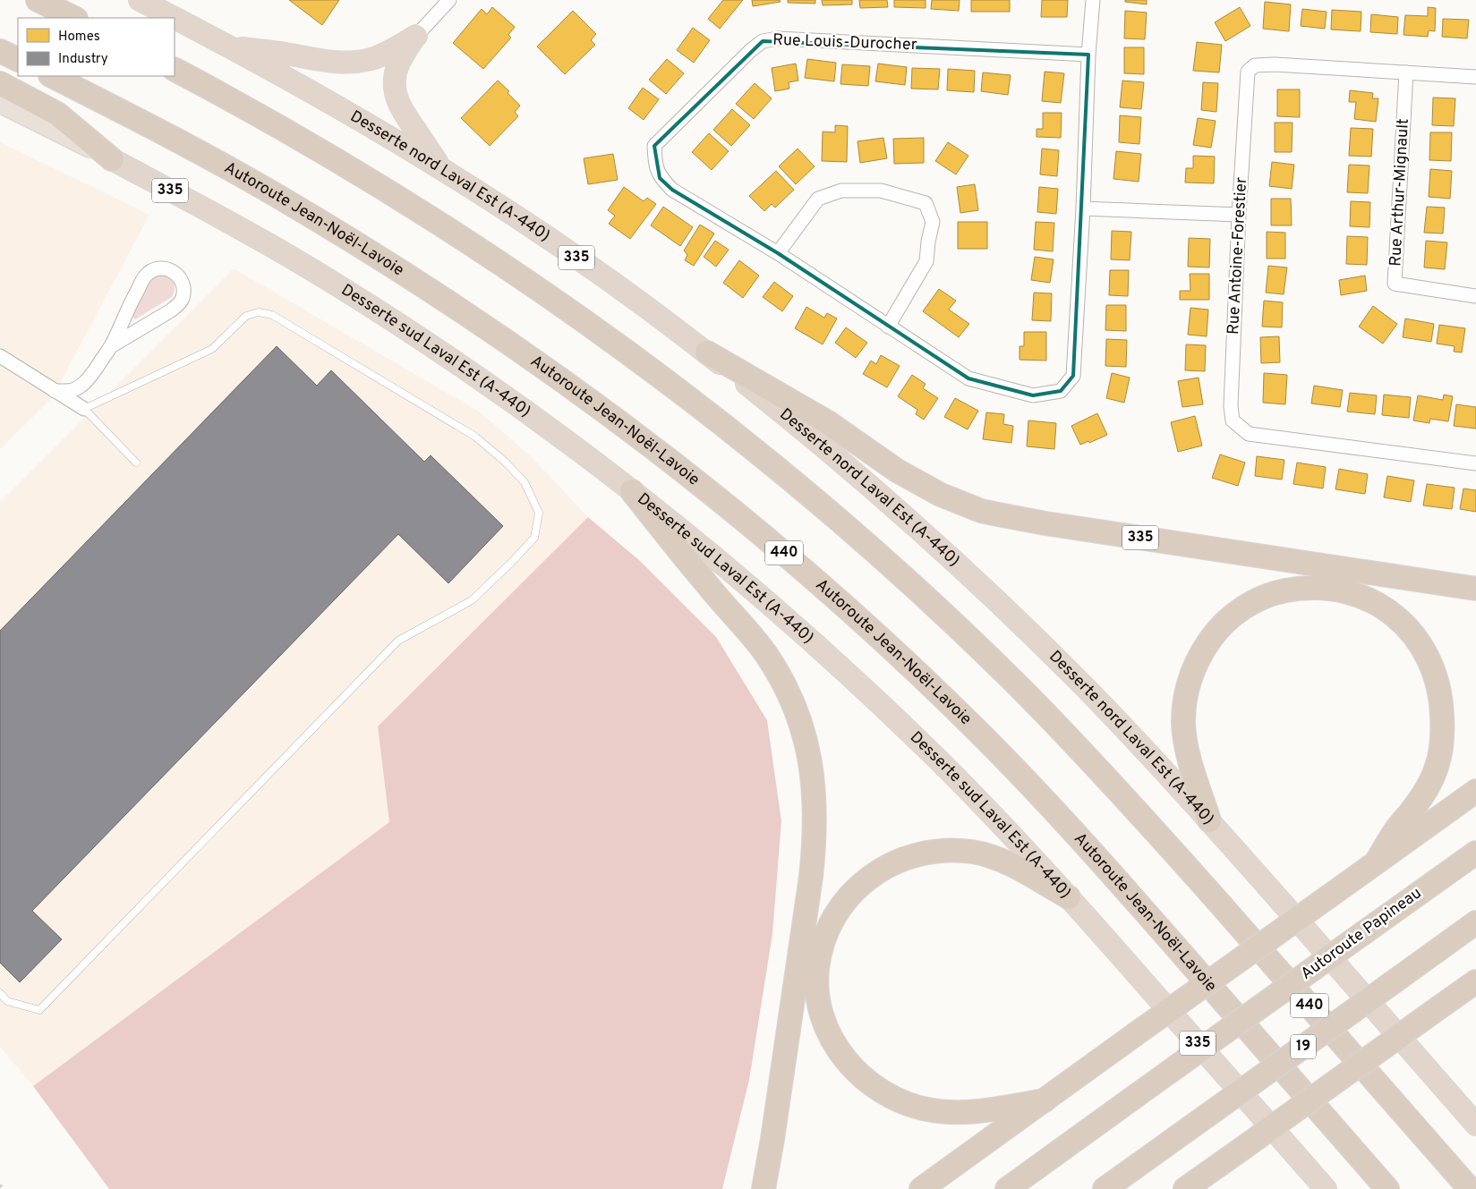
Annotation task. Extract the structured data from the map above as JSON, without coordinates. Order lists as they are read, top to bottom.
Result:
{
  "streets": {
    "highway": [
      "Desserte nord Laval Est (A-440)",
      "335",
      "Autoroute Jean-Noël-Lavoie",
      "Desserte sud Laval Est (A-440)",
      "440",
      "Autoroute Papineau",
      "19"
    ],
    "street": ["Rue Louis-Durocher", "Rue Arthur-Mignault", "Rue Antoine-Forestier"]
  },
  "crossings": [
    ["Desserte nord Laval Est (A-440)", "335"],
    ["Rue Arthur-Mignault", "Rue Antoine-Forestier"]
  ],
  "legend": ["Homes", "Industry"]
}
